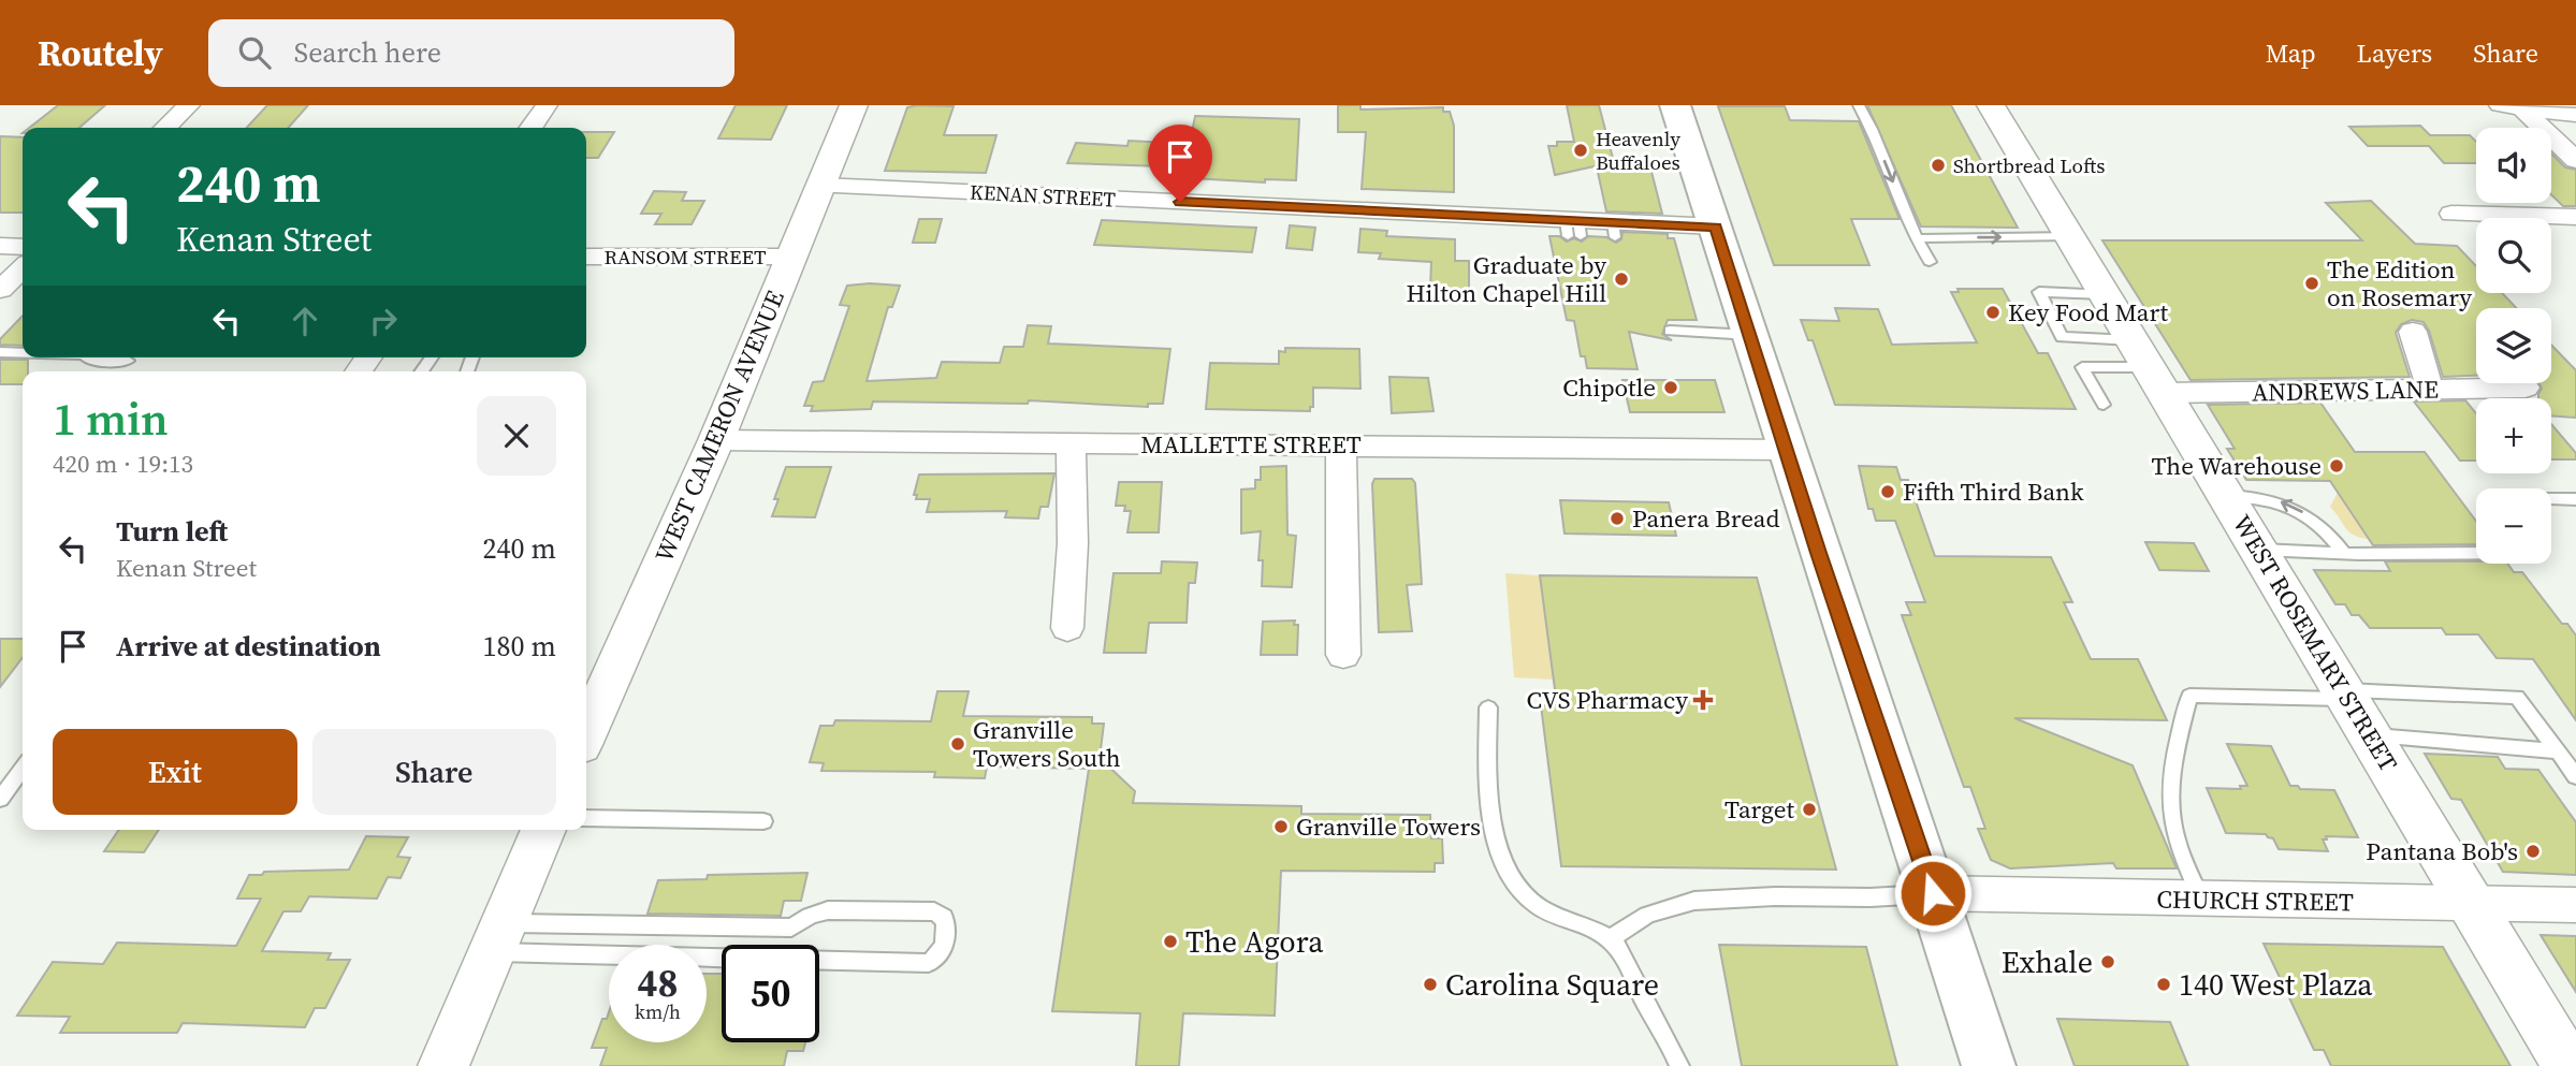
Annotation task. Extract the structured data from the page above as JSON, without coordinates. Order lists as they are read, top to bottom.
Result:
{
  "streets": {
    "street": [
      "KENAN STREET",
      "RANSOM STREET",
      "ANDREWS LANE",
      "WEST CAMERON AVENUE",
      "MALLETTE STREET",
      "WEST ROSEMARY STREET",
      "CHURCH STREET"
    ]
  },
  "crossings": [
    ["KENAN STREET", "WEST CAMERON AVENUE"],
    ["RANSOM STREET", "WEST CAMERON AVENUE"],
    ["ANDREWS LANE", "WEST ROSEMARY STREET"],
    ["WEST CAMERON AVENUE", "MALLETTE STREET"],
    ["WEST ROSEMARY STREET", "CHURCH STREET"]
  ],
  "places": {
    "other": [
      "Heavenly Buffaloes",
      "Shortbread Lofts",
      "Graduate by Hilton Chapel Hill",
      "The Edition on Rosemary",
      "Key Food Mart",
      "Chipotle",
      "The Warehouse",
      "Fifth Third Bank",
      "Panera Bread",
      "Granville Towers South",
      "Target",
      "Granville Towers",
      "Pantana Bob's",
      "The Agora",
      "Exhale",
      "Carolina Square",
      "140 West Plaza"
    ],
    "health": ["CVS Pharmacy"]
  },
  "page": {
    "header": "Routely",
    "search": "Search here",
    "nav": ["Map", "Layers", "Share"],
    "map_buttons": ["+", "−"],
    "turn": ["240 m", "Kenan Street"],
    "heading": ["1 min", "420 m · 19:13"],
    "list": [
      {
        "name": "Turn left",
        "note": "Kenan Street",
        "value": "240 m"
      },
      {
        "name": "Arrive at destination",
        "value": "180 m"
      }
    ],
    "buttons": ["Exit", "Share"],
    "speed": "48 km/h",
    "limit": "50"
  }
}
